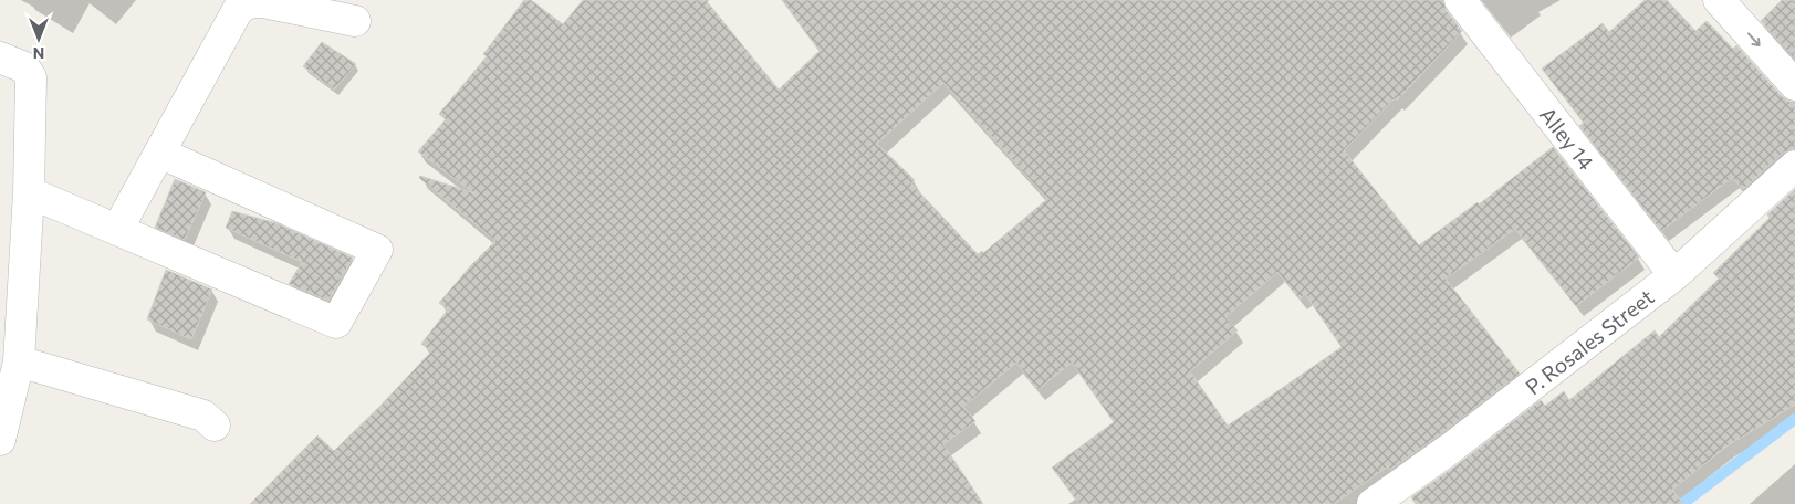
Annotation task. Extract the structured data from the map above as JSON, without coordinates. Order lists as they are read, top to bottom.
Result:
{
  "streets": {
    "street": ["Alley 14", "P. Rosales Street"]
  },
  "crossings": [
    ["Alley 14", "P. Rosales Street"]
  ],
  "north": "bottom"
}
